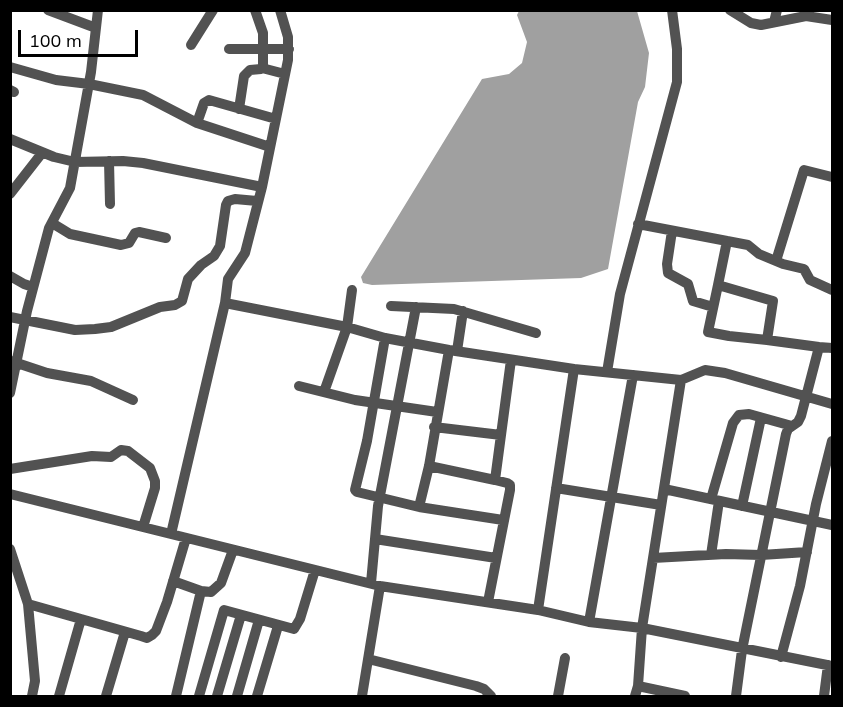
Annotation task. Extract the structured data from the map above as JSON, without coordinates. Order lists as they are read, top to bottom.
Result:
{
  "scale_bar": "100 m"
}
